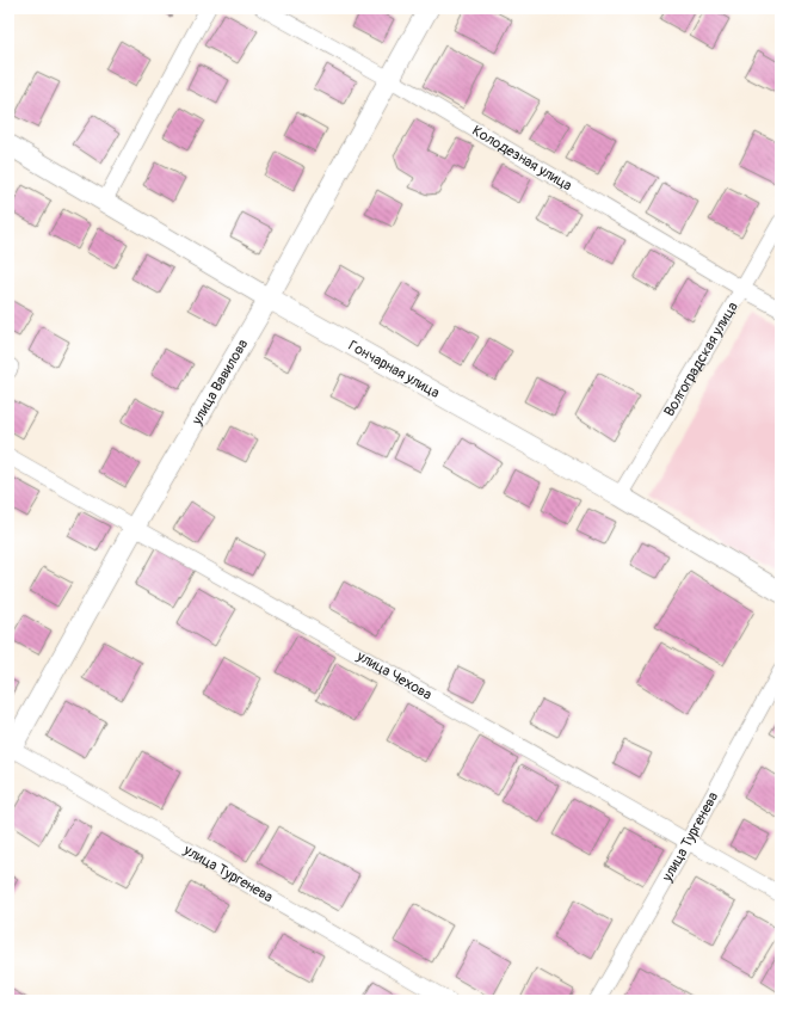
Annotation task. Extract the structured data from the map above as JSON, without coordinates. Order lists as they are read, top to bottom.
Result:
{
  "streets": {
    "street": [
      "Колодезная улица",
      "Волгоградская улица",
      "Гончарная улица",
      "улица Вавилова",
      "улица Чехова",
      "улица Тургенева"
    ]
  },
  "crossings": [
    ["Колодезная улица", "Волгоградская улица"],
    ["Колодезная улица", "улица Вавилова"],
    ["Волгоградская улица", "Гончарная улица"],
    ["Гончарная улица", "улица Вавилова"],
    ["улица Вавилова", "улица Чехова"],
    ["улица Вавилова", "улица Тургенева"],
    ["улица Чехова", "улица Тургенева"]
  ]
}
